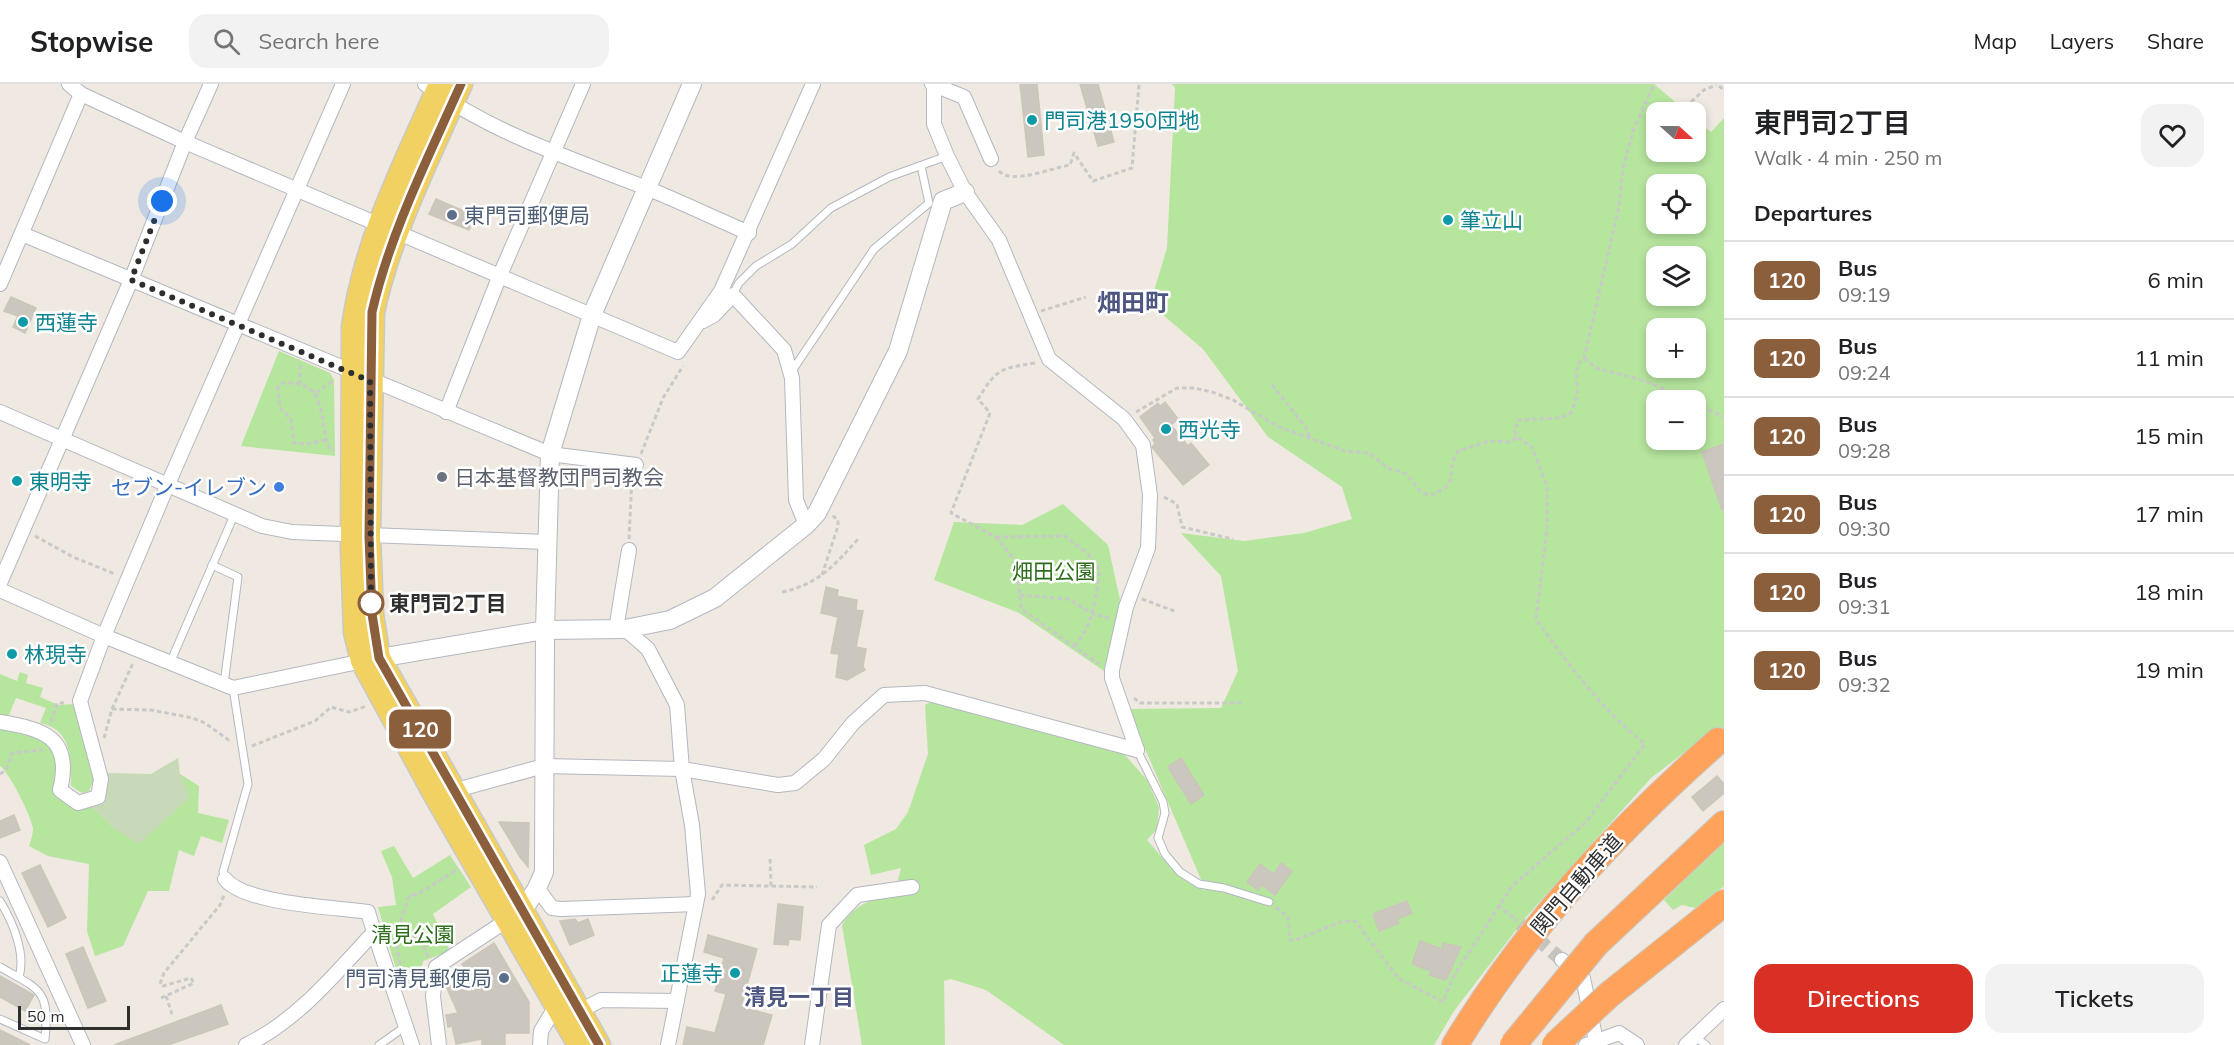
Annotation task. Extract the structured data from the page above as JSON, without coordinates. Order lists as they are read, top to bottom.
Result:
{
  "streets": {
    "highway": ["関門自動車道"]
  },
  "districts": ["畑田町", "清見一丁目"],
  "parks": ["畑田公園", "清見公園"],
  "places": [
    "門司港1950団地",
    "東門司郵便局",
    "筆立山",
    "西蓮寺",
    "西光寺",
    "日本基督教団門司教会",
    "東明寺",
    "セブン-イレブン",
    "東門司2丁目",
    "林現寺",
    "正蓮寺",
    "門司清見郵便局"
  ],
  "lines": ["bus line 120"],
  "scale_bar": "50 m",
  "north": "right",
  "page": {
    "header": "Stopwise",
    "search": "Search here",
    "nav": ["Map", "Layers", "Share"],
    "on_map": "120",
    "heading": [
      ["東門司2丁目", "Walk · 4 min · 250 m"],
      "Departures"
    ],
    "map_buttons": ["+", "−"],
    "list": [
      {
        "mark": "120",
        "name": "Bus",
        "note": "09:19",
        "value": "6 min"
      },
      {
        "mark": "120",
        "name": "Bus",
        "note": "09:24",
        "value": "11 min"
      },
      {
        "mark": "120",
        "name": "Bus",
        "note": "09:28",
        "value": "15 min"
      },
      {
        "mark": "120",
        "name": "Bus",
        "note": "09:30",
        "value": "17 min"
      },
      {
        "mark": "120",
        "name": "Bus",
        "note": "09:31",
        "value": "18 min"
      },
      {
        "mark": "120",
        "name": "Bus",
        "note": "09:32",
        "value": "19 min"
      }
    ],
    "buttons": ["Directions", "Tickets"],
    "scale": "50 m"
  }
}
